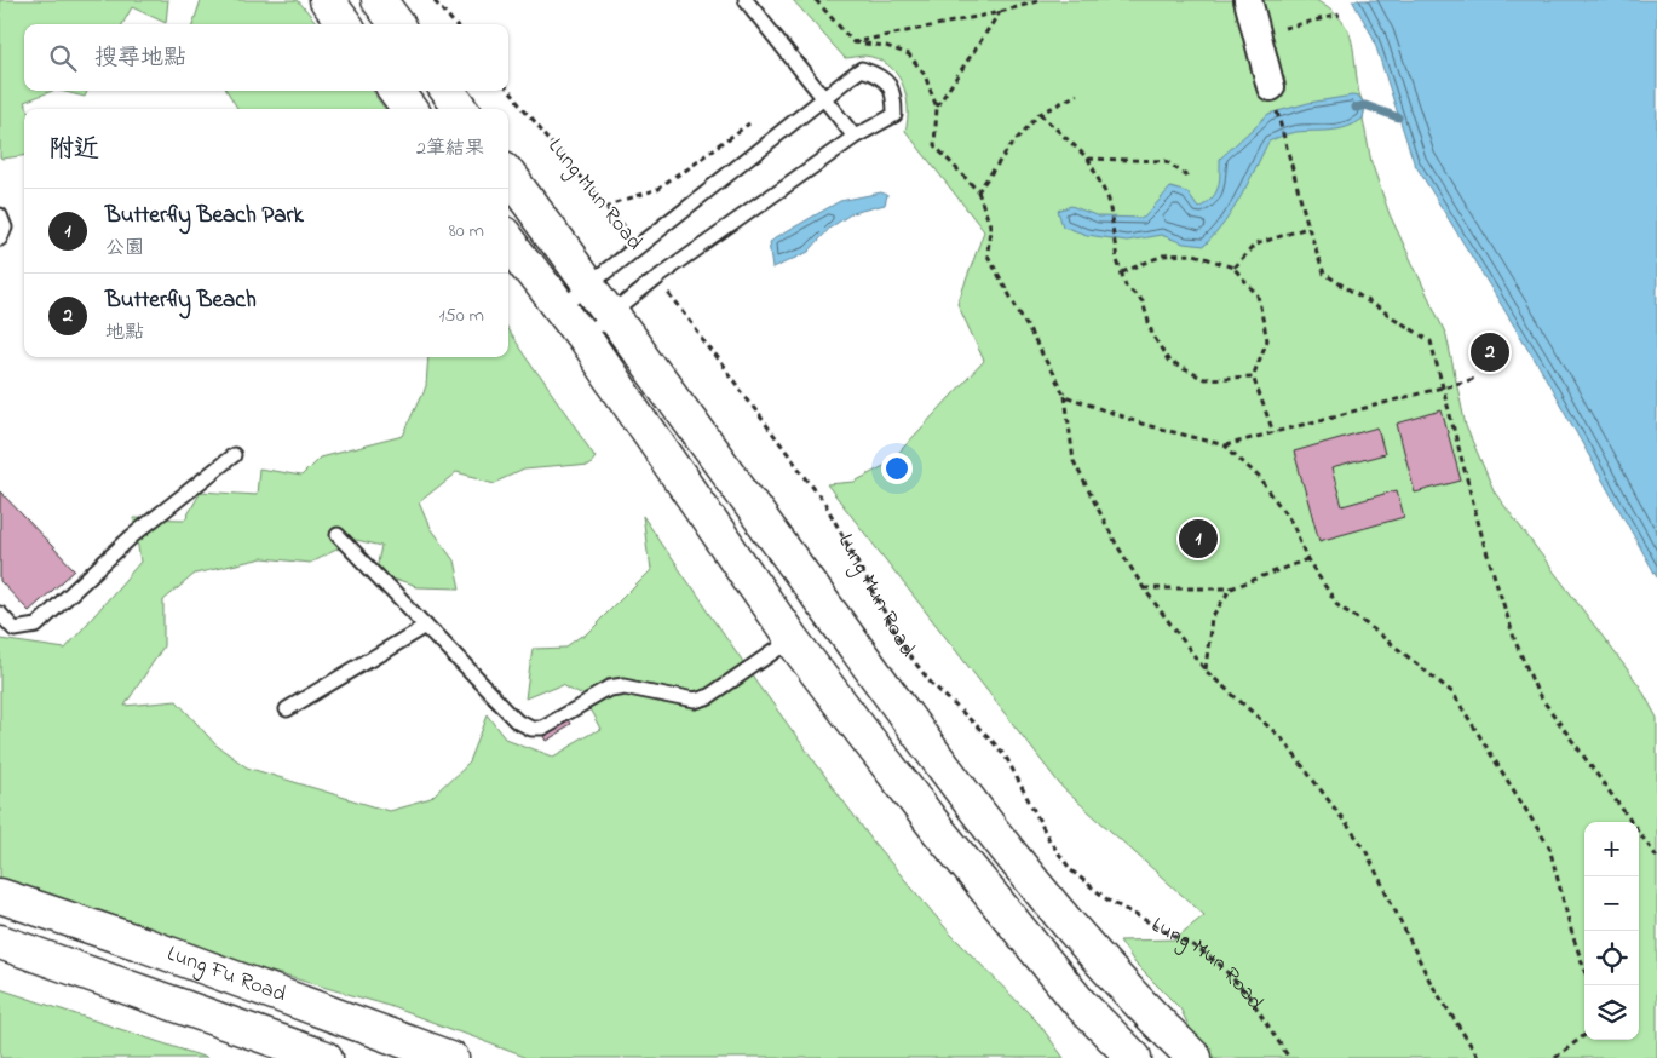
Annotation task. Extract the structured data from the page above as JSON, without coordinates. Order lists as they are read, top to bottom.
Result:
{
  "streets": {
    "main road": ["Lung Mun Road", "Lung Fu Road"]
  },
  "page": {
    "search": "搜尋地點",
    "heading": ["附近", "2筆結果"],
    "list": [
      {
        "mark": "1",
        "name": "Butterfly Beach Park",
        "note": "公園",
        "value": "80 m"
      },
      {
        "mark": "2",
        "name": "Butterfly Beach",
        "note": "地點",
        "value": "150 m"
      }
    ],
    "pins": ["2", "1"],
    "map_buttons": ["+", "−"]
  }
}
